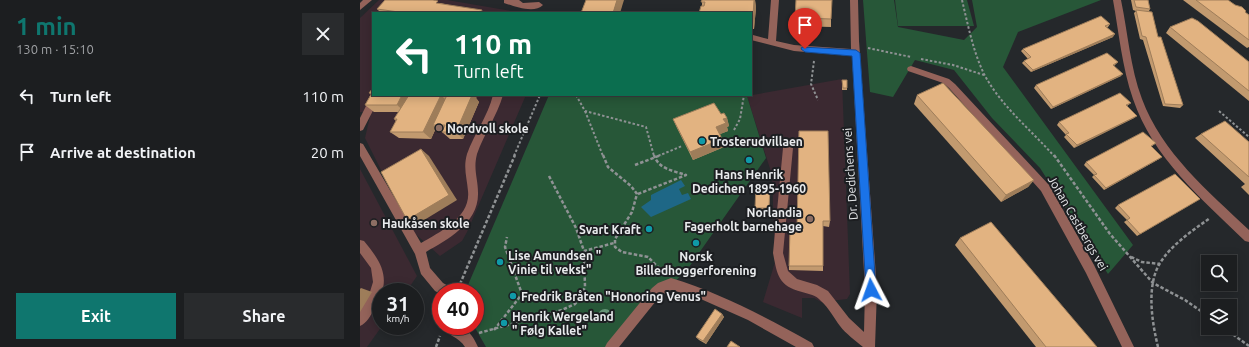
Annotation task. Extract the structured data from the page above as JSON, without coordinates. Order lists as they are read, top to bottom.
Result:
{
  "streets": {
    "street": ["Dr. Dedichens vei", "Johan Castbergs vei"]
  },
  "places": [
    "Nordvoll skole",
    "Trosterudvillaen",
    "Hans Henrik Dedichen 1895-1960",
    "Norlandia Fagerholt barnehage",
    "Haukåsen skole",
    "Svart Kraft",
    "Norsk Billedhoggerforening",
    "Lise Amundsen \" Vinie til vekst\"",
    "Fredrik Bråten \"Honoring Venus\"",
    "Henrik Wergeland \" Følg Kallet\""
  ],
  "page": {
    "heading": ["1 min", "130 m · 15:10"],
    "turn": ["110 m", "Turn left"],
    "list": [
      {
        "name": "Turn left",
        "value": "110 m"
      },
      {
        "name": "Arrive at destination",
        "value": "20 m"
      }
    ],
    "speed": "31 km/h",
    "limit": "40",
    "buttons": ["Exit", "Share"]
  }
}
